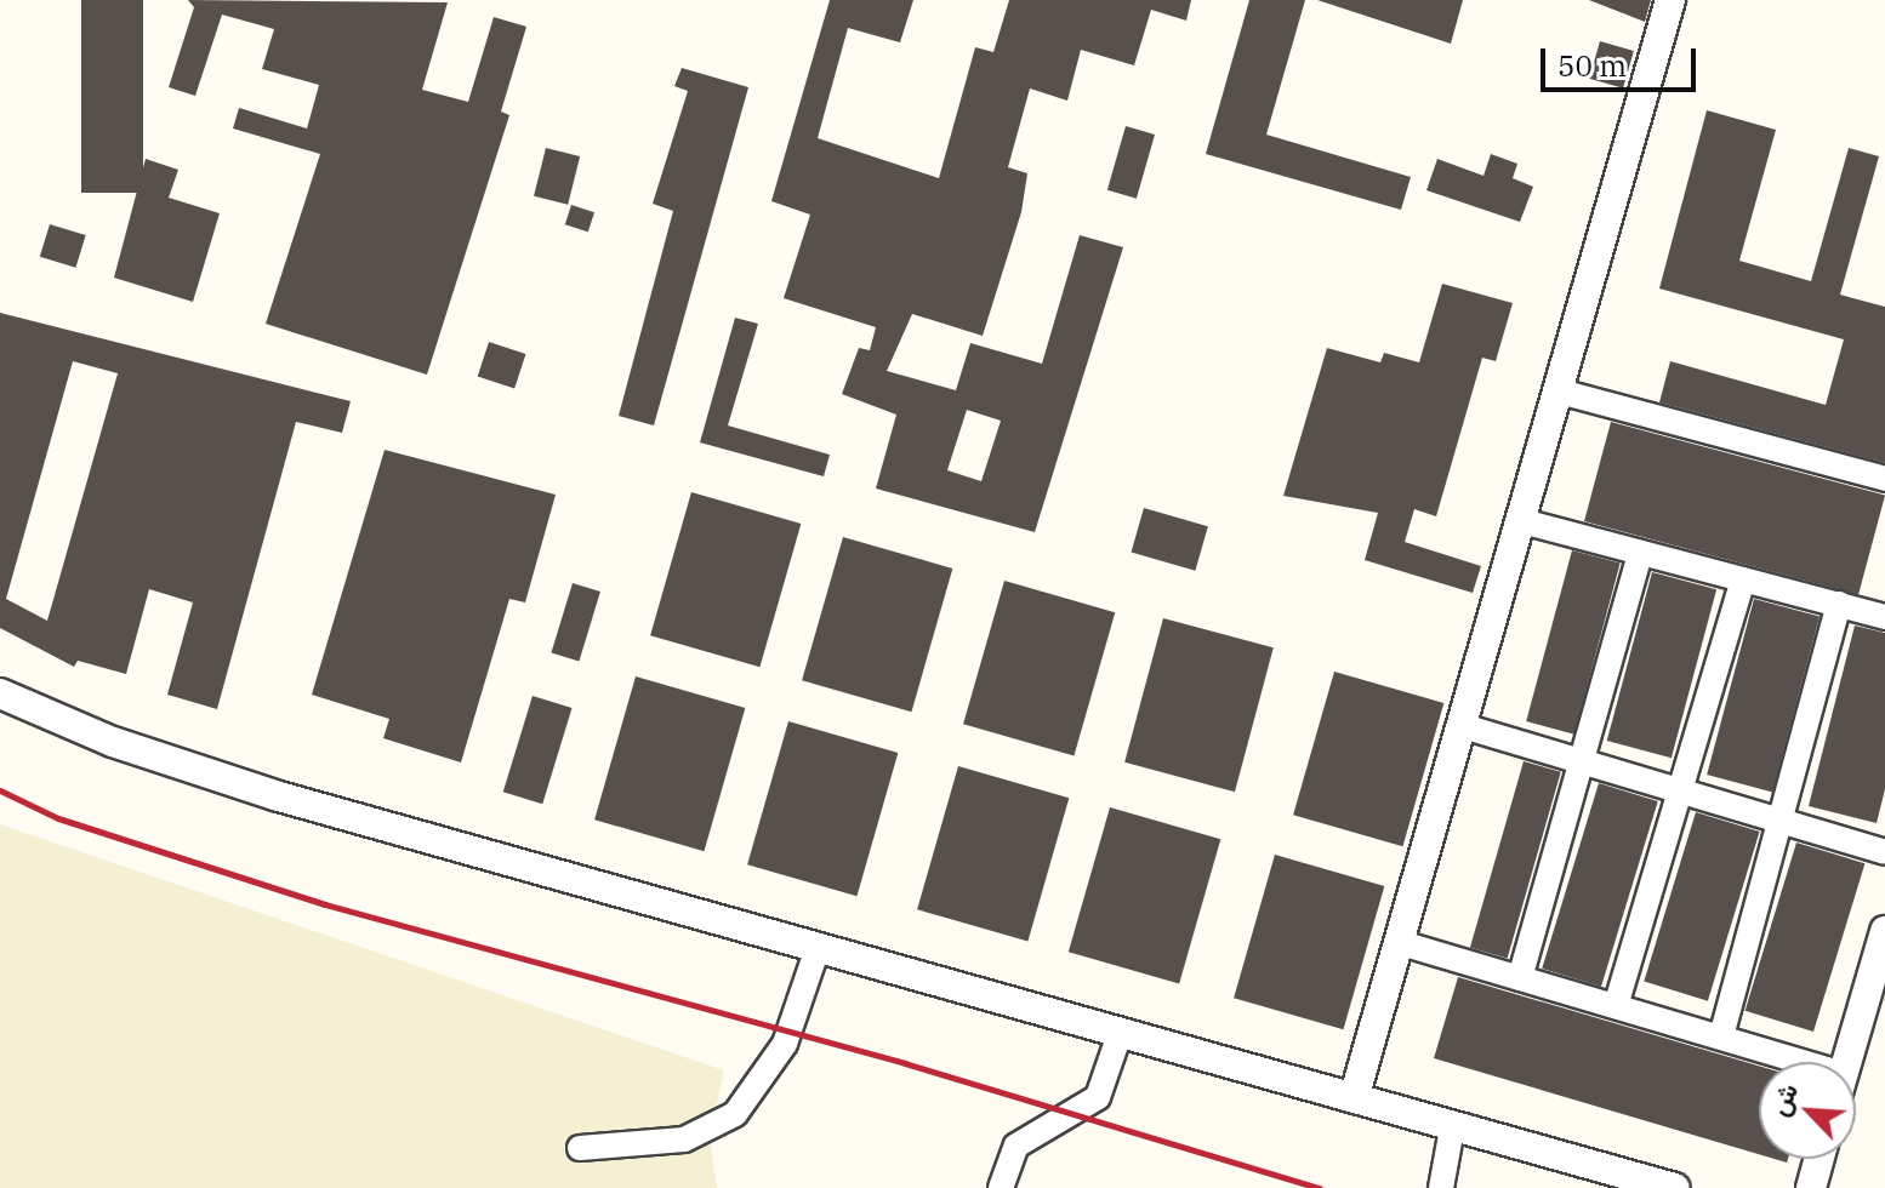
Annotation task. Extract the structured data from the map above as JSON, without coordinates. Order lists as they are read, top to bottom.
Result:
{
  "scale_bar": "50 m",
  "north": "top left"
}
